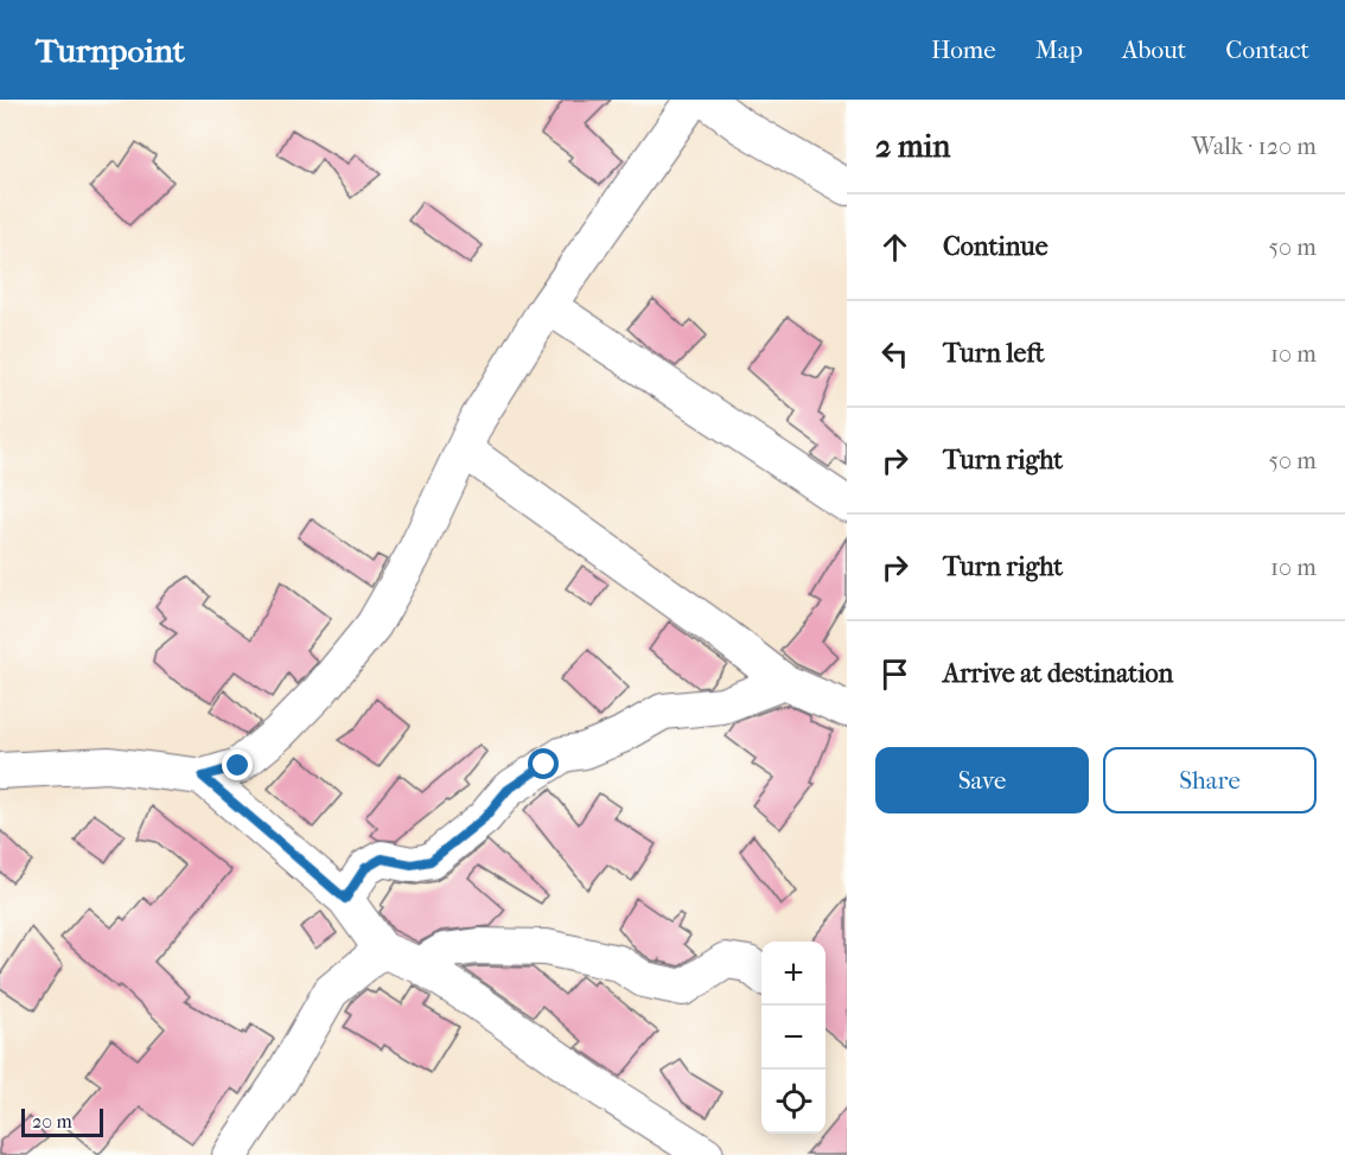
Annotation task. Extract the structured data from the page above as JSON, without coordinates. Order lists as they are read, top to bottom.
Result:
{
  "scale_bar": "20 m",
  "page": {
    "header": "Turnpoint",
    "nav": [
      "Home",
      "Map",
      "About",
      "Contact"
    ],
    "heading": ["2 min", "Walk · 120 m"],
    "list": [
      ["Continue", "50 m"],
      ["Turn left", "10 m"],
      ["Turn right", "50 m"],
      ["Turn right", "10 m"],
      "Arrive at destination"
    ],
    "buttons": ["Save", "Share"],
    "map_buttons": ["+", "−"],
    "scale": "20 m"
  }
}
